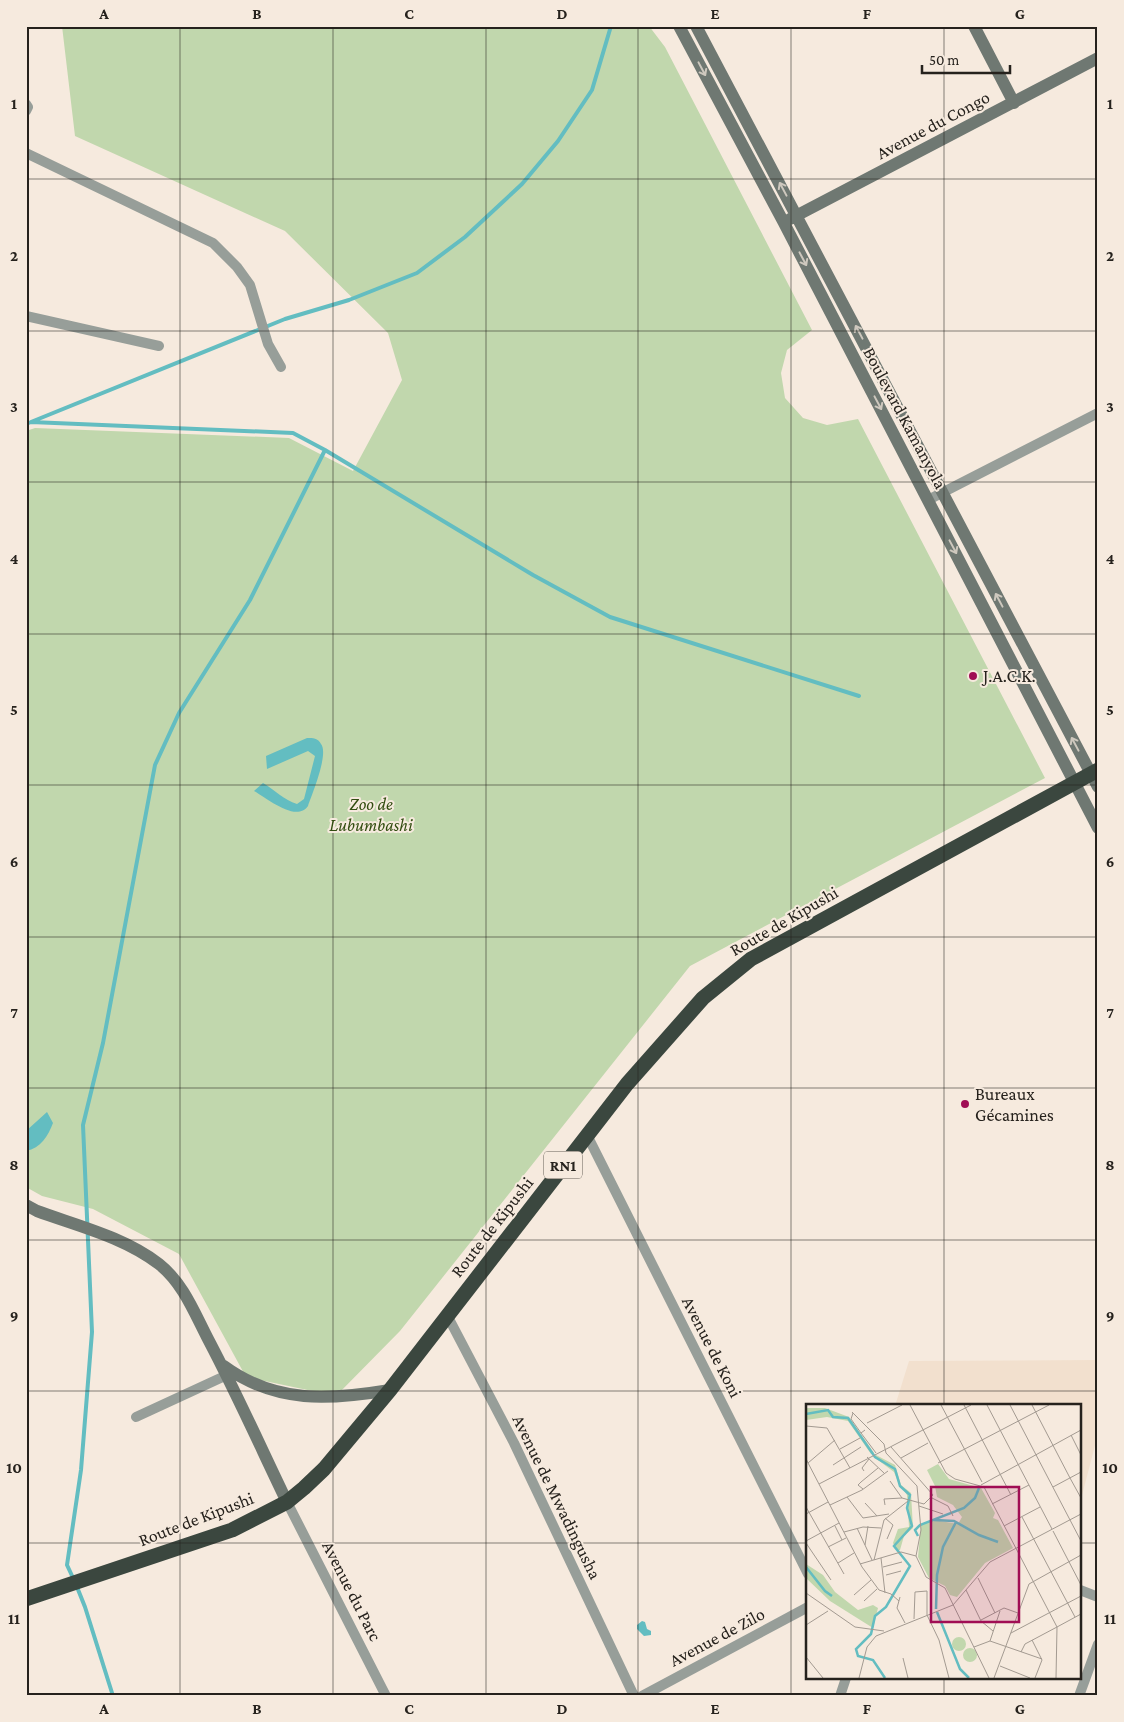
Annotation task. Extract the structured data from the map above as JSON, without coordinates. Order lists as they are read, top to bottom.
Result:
{
  "streets": {
    "highway": ["Route de Kipushi", "RN1"],
    "main road": ["Avenue du Congo", "Boulevard Kamanyola"],
    "street": [
      "Avenue de Koni",
      "Avenue de Mwadingusha",
      "Avenue du Parc",
      "Avenue de Zilo"
    ]
  },
  "crossings": [
    ["Avenue du Congo", "Boulevard Kamanyola"],
    ["Boulevard Kamanyola", "Route de Kipushi"],
    ["Boulevard Kamanyola", "RN1"],
    ["Route de Kipushi", "RN1"],
    ["Route de Kipushi", "Avenue de Koni"],
    ["Route de Kipushi", "Avenue de Mwadingusha"],
    ["Route de Kipushi", "Avenue du Parc"]
  ],
  "parks": ["Zoo de Lubumbashi"],
  "places": ["J.A.C.K.", "Bureaux Gécamines"],
  "scale_bar": "50 m",
  "grid": {
    "columns": [
      "A",
      "B",
      "C",
      "D",
      "E",
      "F",
      "G"
    ],
    "rows": [
      "1",
      "2",
      "3",
      "4",
      "5",
      "6",
      "7",
      "8",
      "9",
      "10",
      "11"
    ]
  }
}
